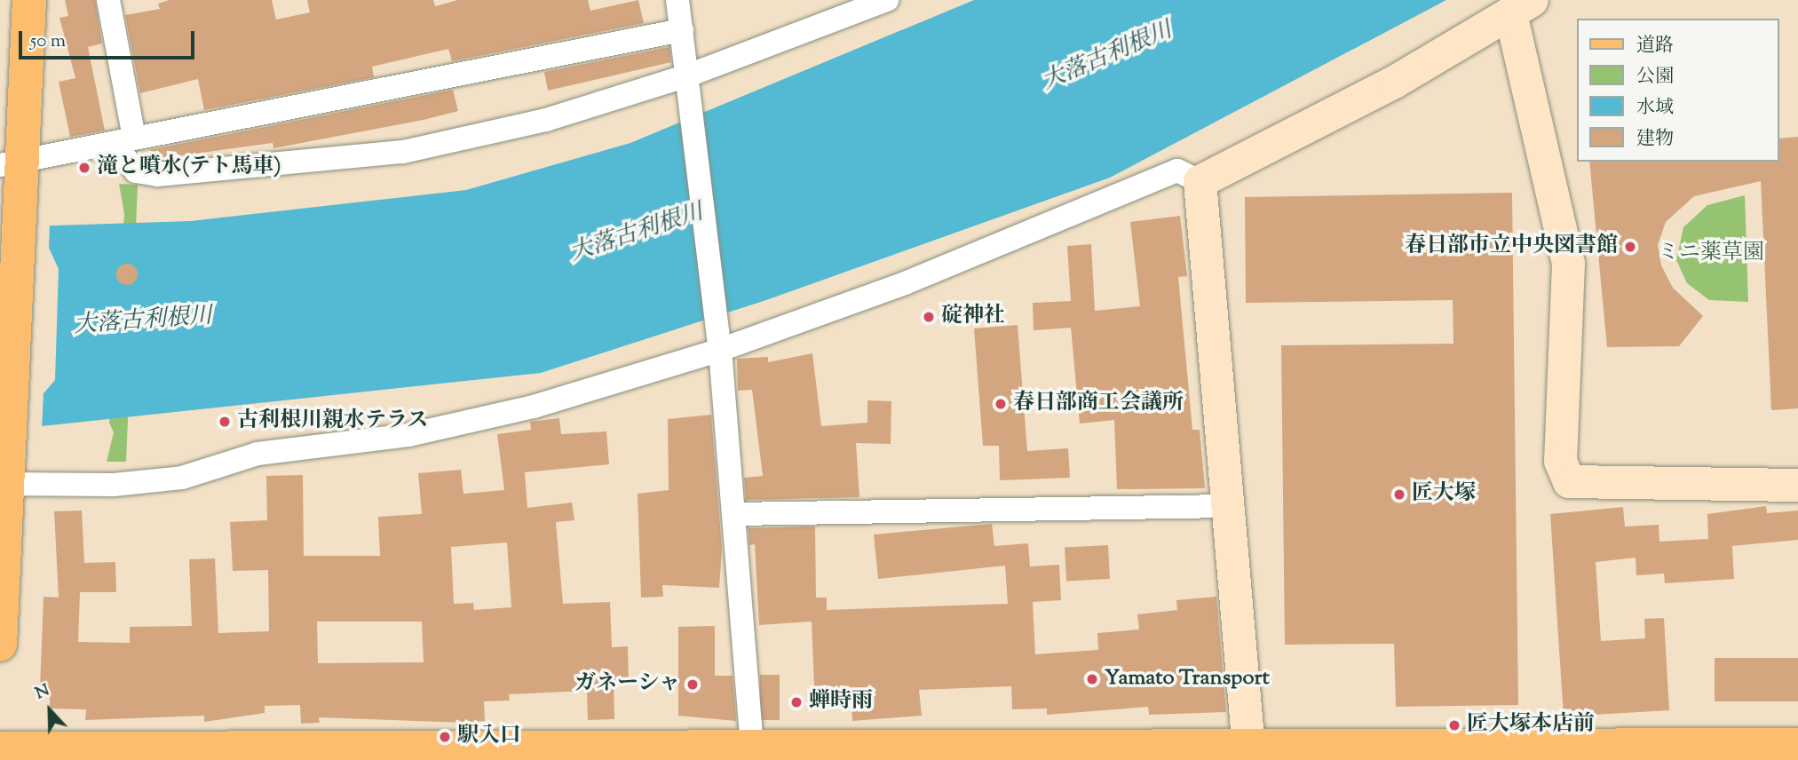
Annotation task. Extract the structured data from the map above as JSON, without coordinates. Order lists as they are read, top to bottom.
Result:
{
  "water": ["大落古利根川"],
  "parks": ["ミニ薬草園"],
  "places": [
    "滝と噴水(テト馬車)",
    "春日部市立中央図書館",
    "碇神社",
    "春日部商工会議所",
    "古利根川親水テラス",
    "匠大塚",
    "Yamato Transport",
    "ガネーシャ",
    "蝉時雨",
    "匠大塚本店前",
    "駅入口"
  ],
  "legend": [
    "道路",
    "公園",
    "水域",
    "建物"
  ],
  "scale_bar": "50 m",
  "north": "top"
}
